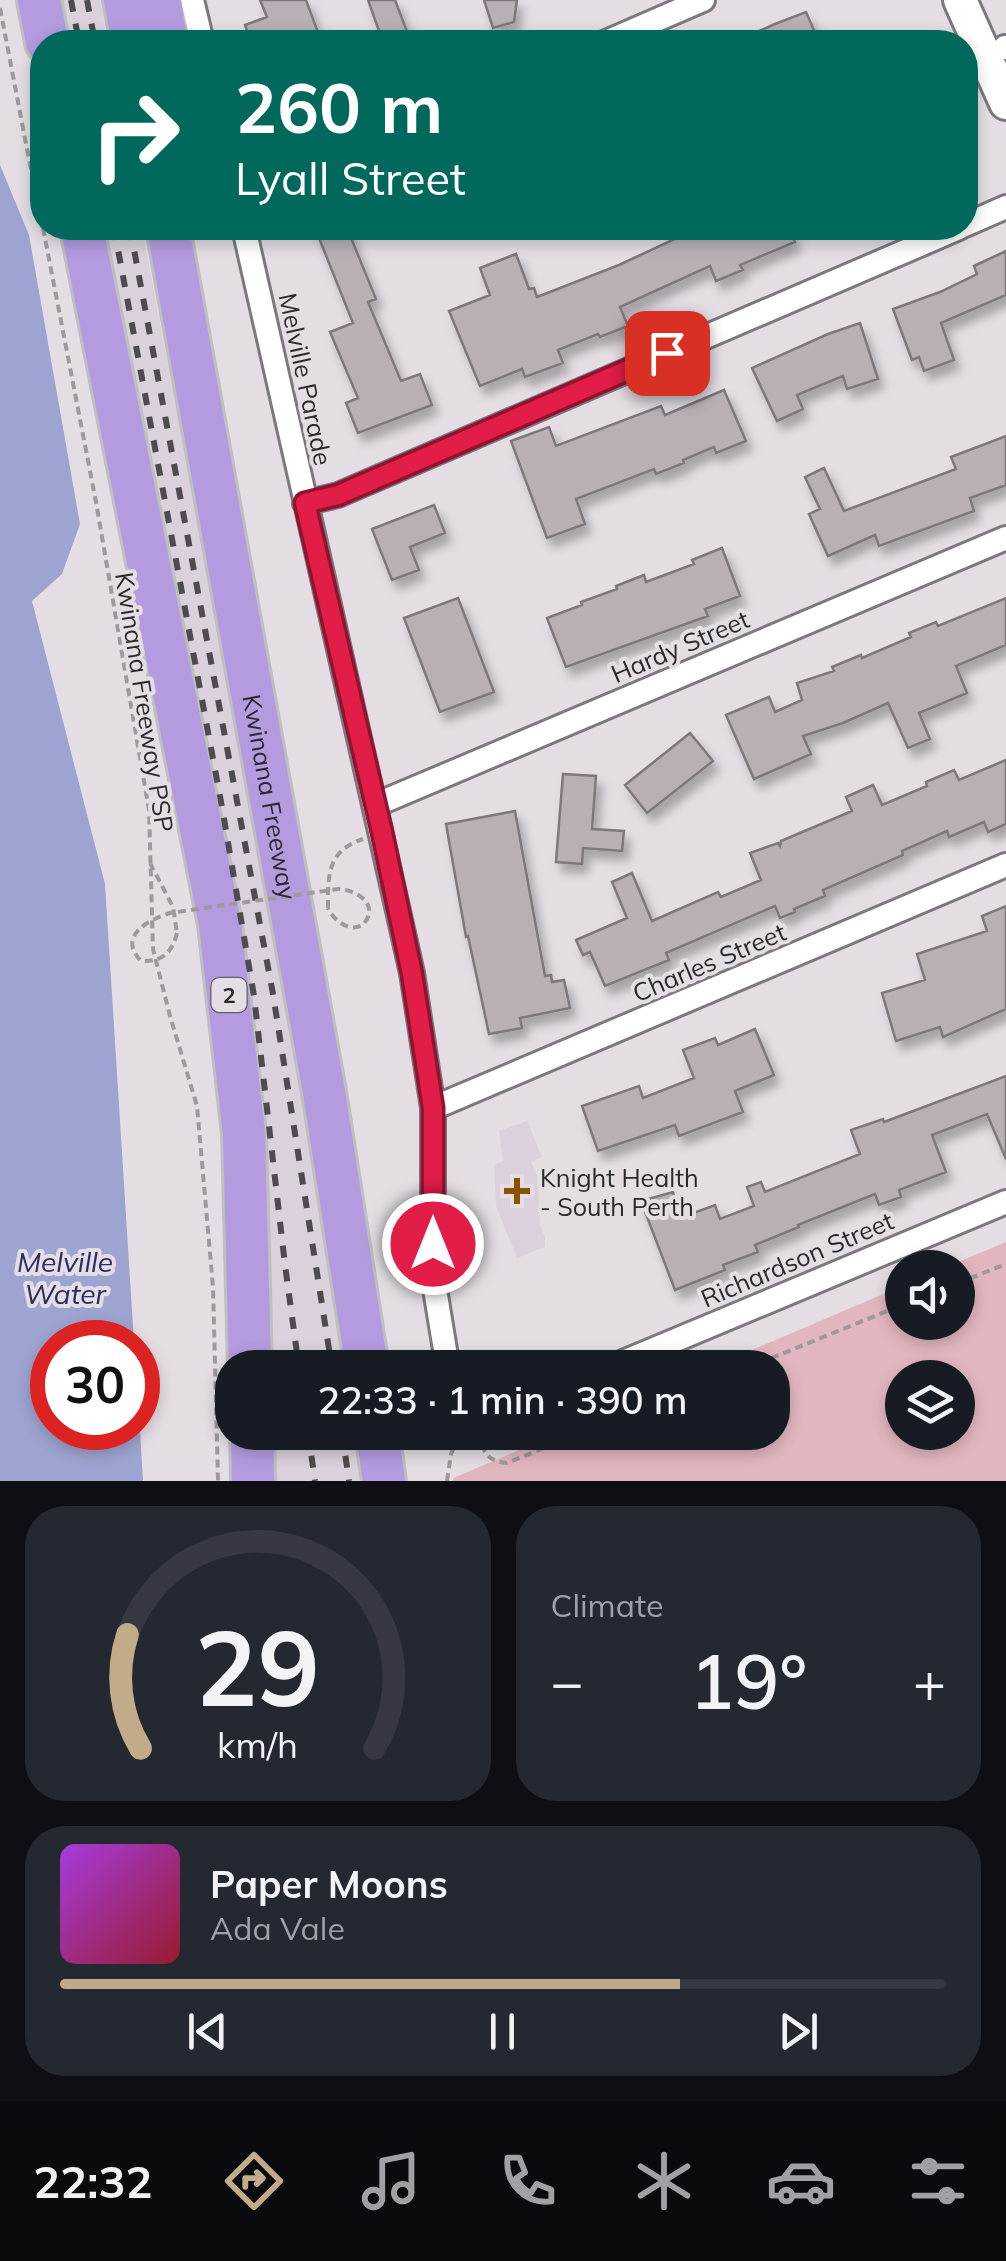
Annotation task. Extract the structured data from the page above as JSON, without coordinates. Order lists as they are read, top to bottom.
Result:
{
  "streets": {
    "highway": ["Kwinana Freeway", "2"],
    "street": [
      "Melville Parade",
      "Hardy Street",
      "Charles Street",
      "Richardson Street"
    ],
    "path": ["Kwinana Freeway PSP"]
  },
  "crossings": [
    ["Melville Parade", "Hardy Street"],
    ["Melville Parade", "Charles Street"]
  ],
  "water": ["Melville Water"],
  "places": {
    "health": ["Knight Health - South Perth"]
  },
  "page": {
    "turn": ["260 m", "Lyall Street"],
    "limit": "30",
    "trip": "22:33 · 1 min · 390 m",
    "tile": "Climate",
    "heat": ["−", "19°", "+"],
    "song": ["Paper Moons", "Ada Vale"],
    "tabs": "22:32",
    "gauge": ["29", "km/h"]
  }
}
